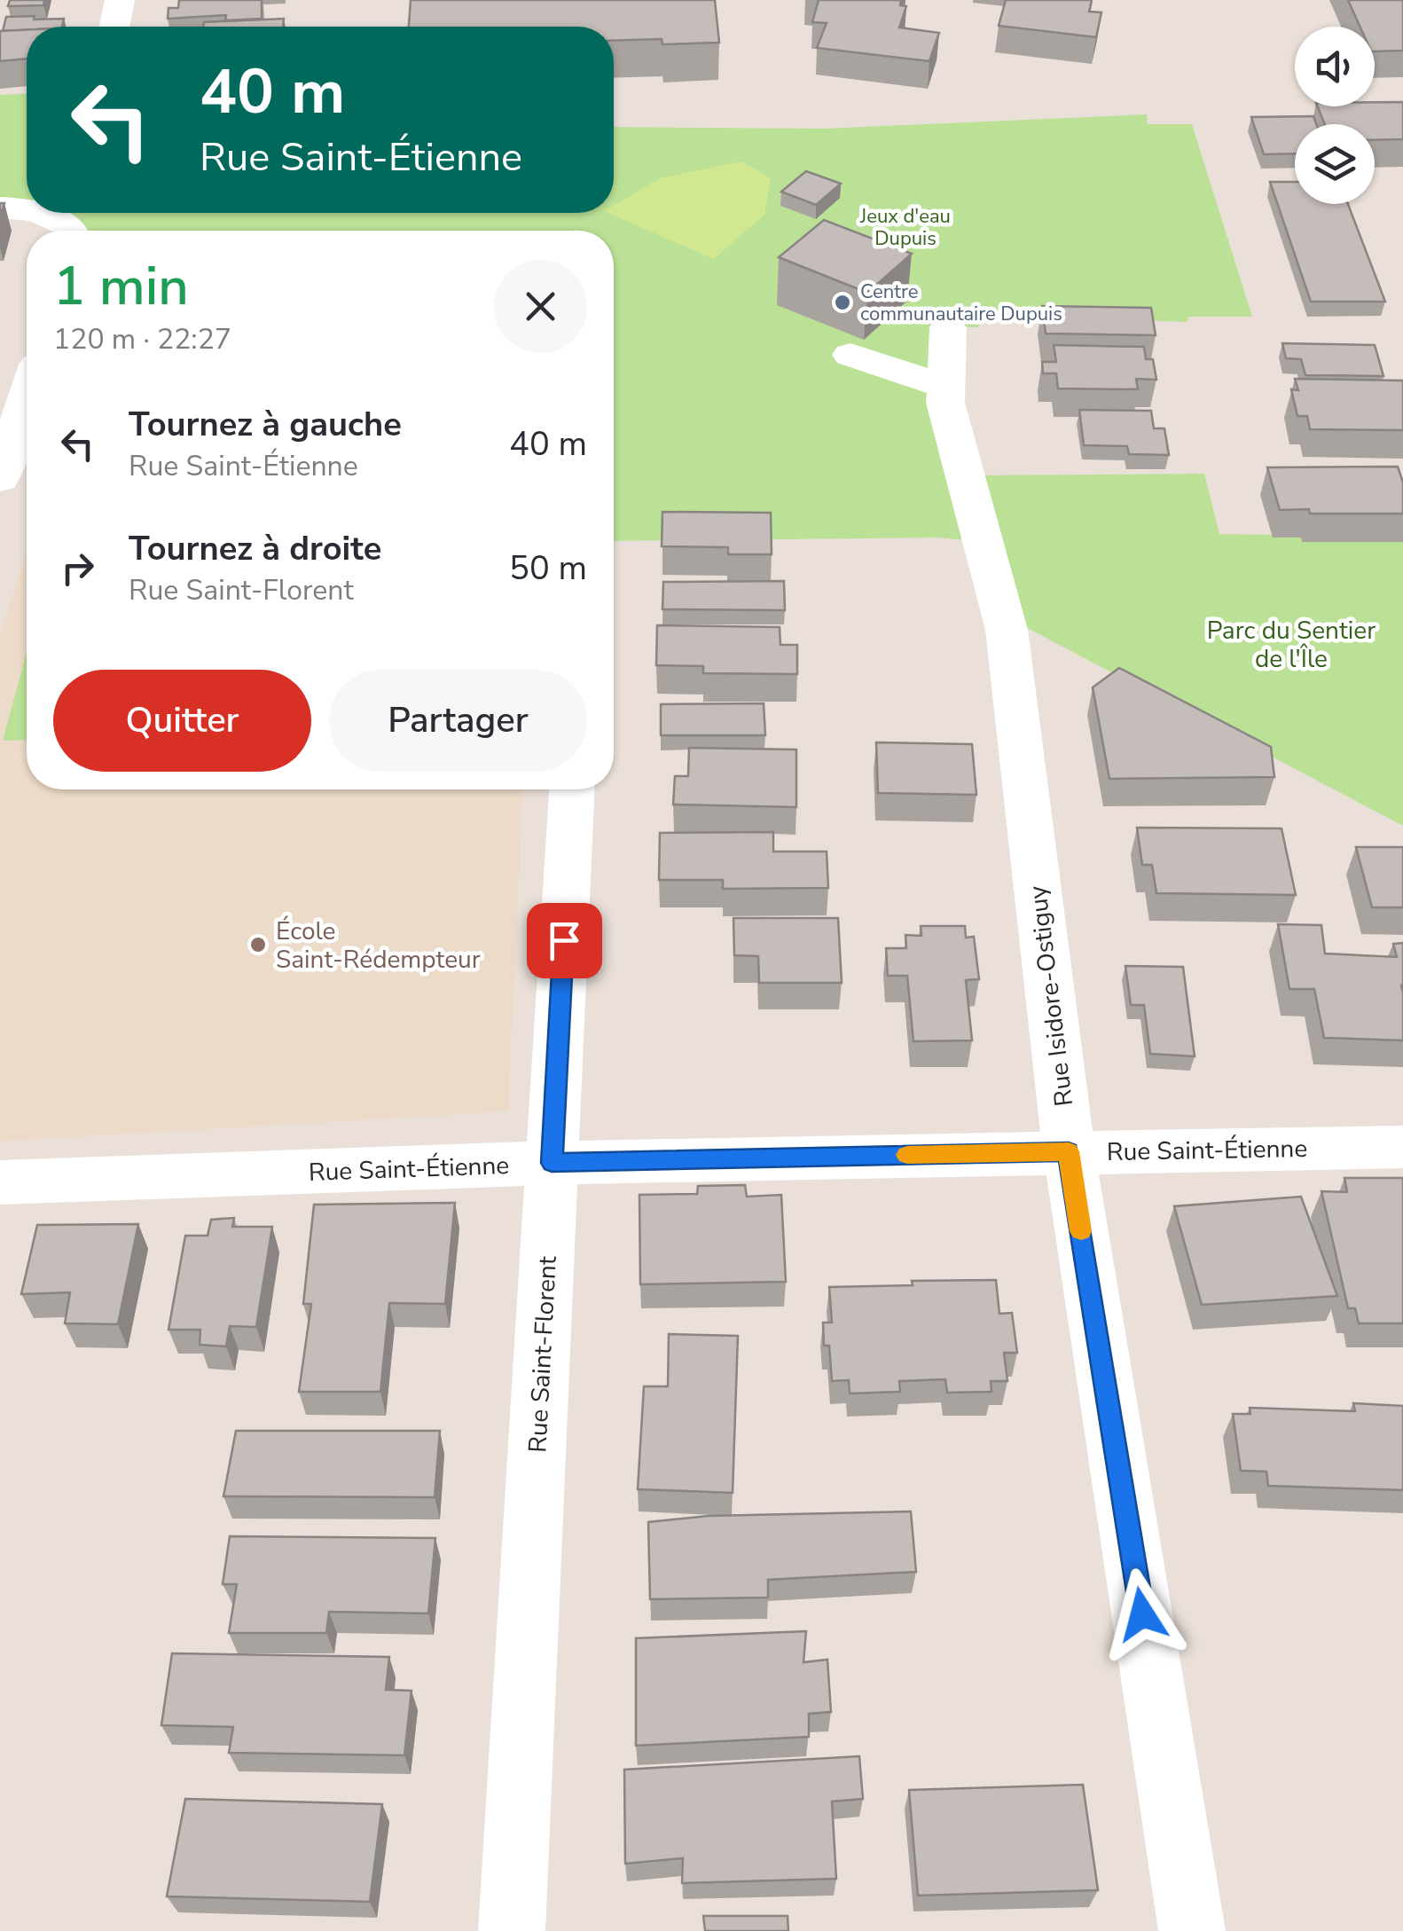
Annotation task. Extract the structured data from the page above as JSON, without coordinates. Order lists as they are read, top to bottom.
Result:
{
  "streets": {
    "street": ["Rue Isidore-Ostiguy", "Rue Saint-Étienne", "Rue Saint-Florent"]
  },
  "crossings": [
    ["Rue Isidore-Ostiguy", "Rue Saint-Étienne"],
    ["Rue Saint-Étienne", "Rue Saint-Florent"]
  ],
  "parks": ["Jeux d'eau Dupuis", "Parc du Sentier de l'Île"],
  "places": ["Centre communautaire Dupuis", "École Saint-Rédempteur"],
  "page": {
    "turn": ["40 m", "Rue Saint-Étienne"],
    "heading": ["1 min", "120 m · 22:27"],
    "list": [
      {
        "name": "Tournez à gauche",
        "note": "Rue Saint-Étienne",
        "value": "40 m"
      },
      {
        "name": "Tournez à droite",
        "note": "Rue Saint-Florent",
        "value": "50 m"
      }
    ],
    "buttons": ["Quitter", "Partager"]
  }
}
